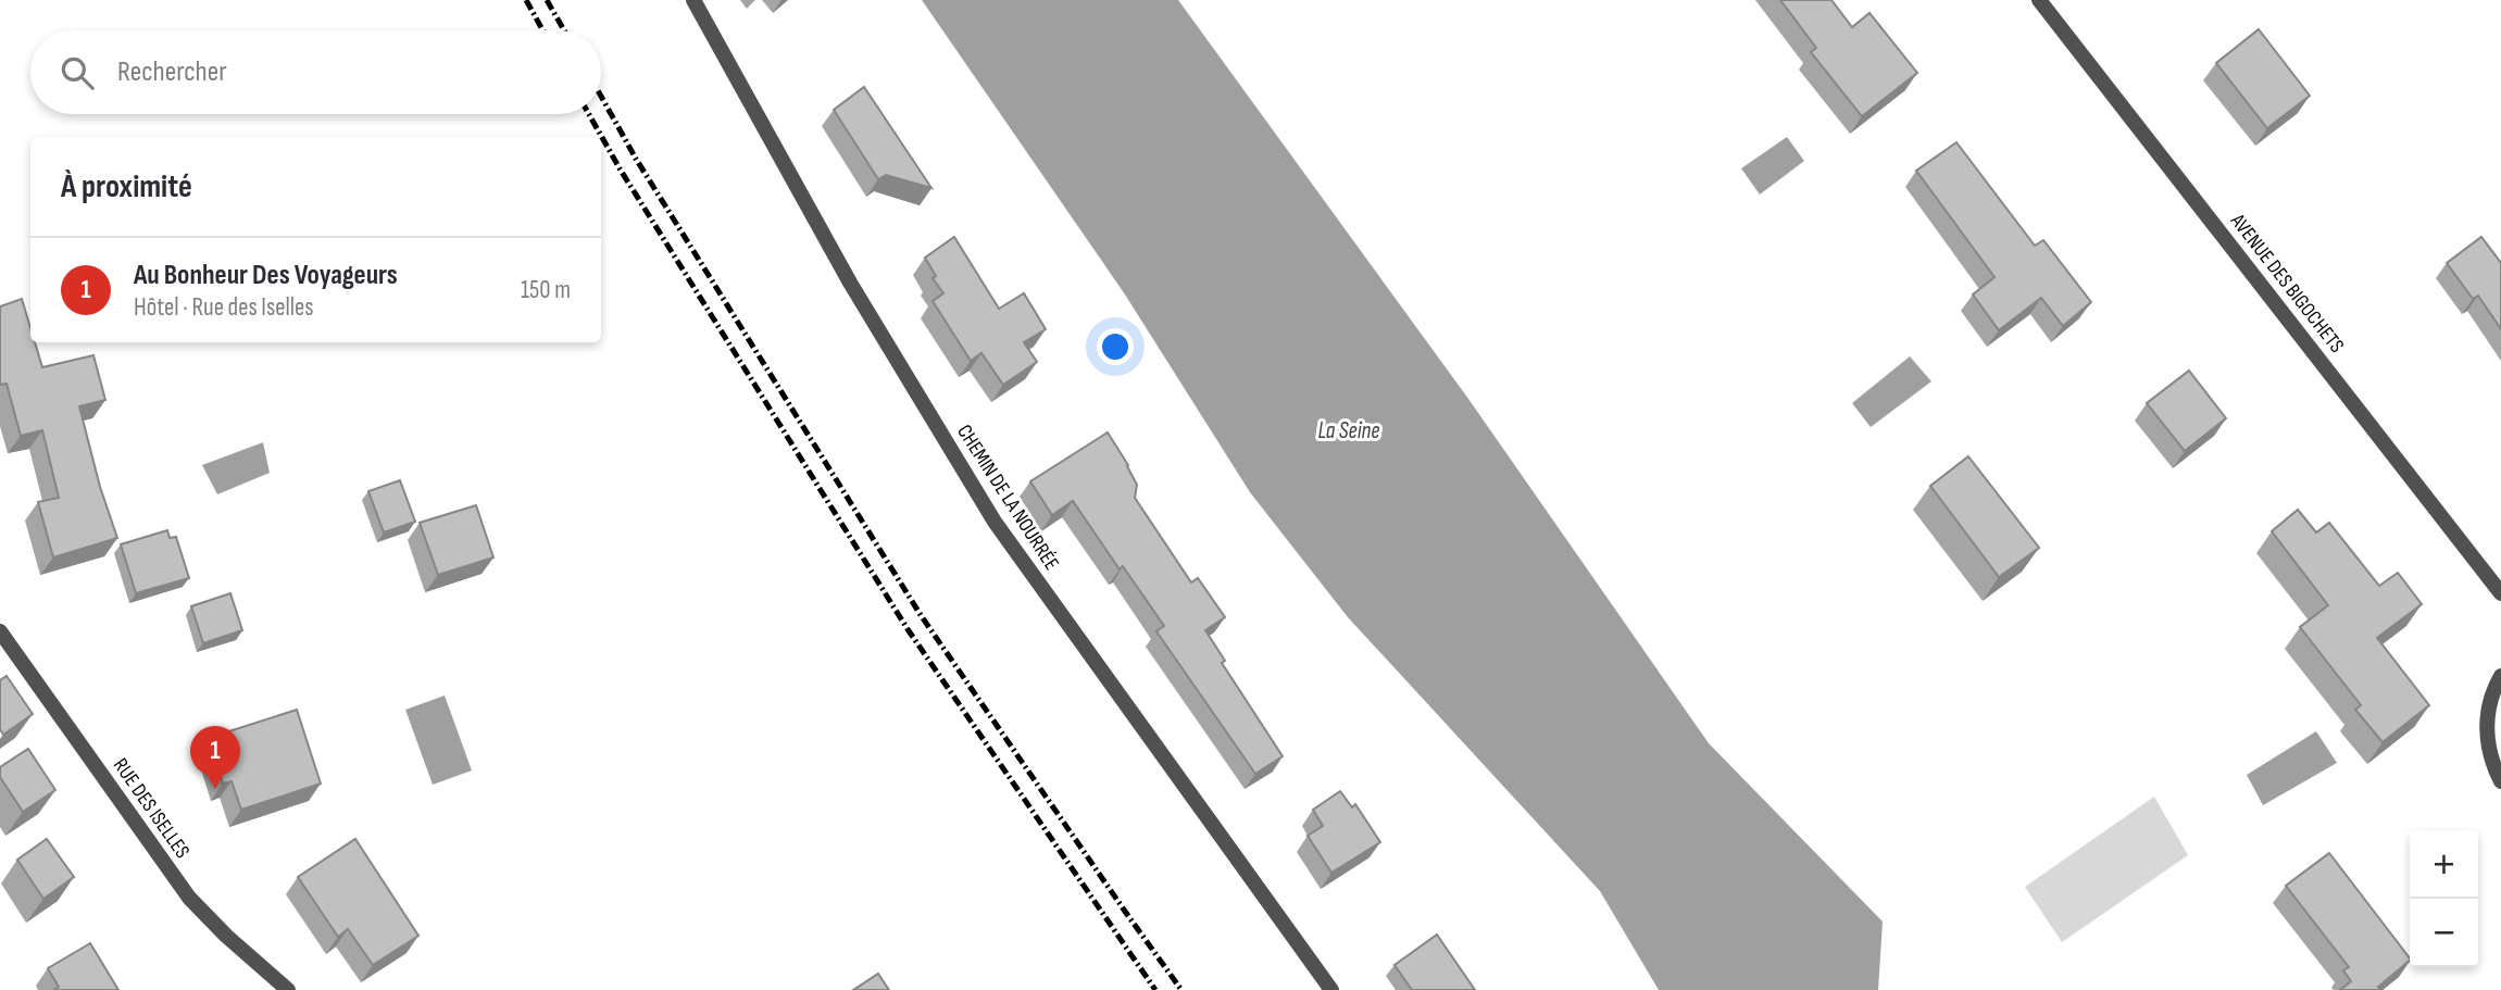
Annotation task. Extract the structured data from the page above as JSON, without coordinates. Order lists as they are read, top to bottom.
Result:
{
  "streets": {
    "street": ["AVENUE DES BIGOCHETS", "CHEMIN DE LA NOURRÉE", "RUE DES ISELLES"]
  },
  "water": ["La Seine"],
  "page": {
    "search": "Rechercher",
    "heading": "À proximité",
    "list": [
      {
        "mark": "1",
        "name": "Au Bonheur Des Voyageurs",
        "note": "Hôtel · Rue des Iselles",
        "value": "150 m"
      }
    ],
    "pins": "1",
    "map_buttons": ["+", "−"]
  }
}
